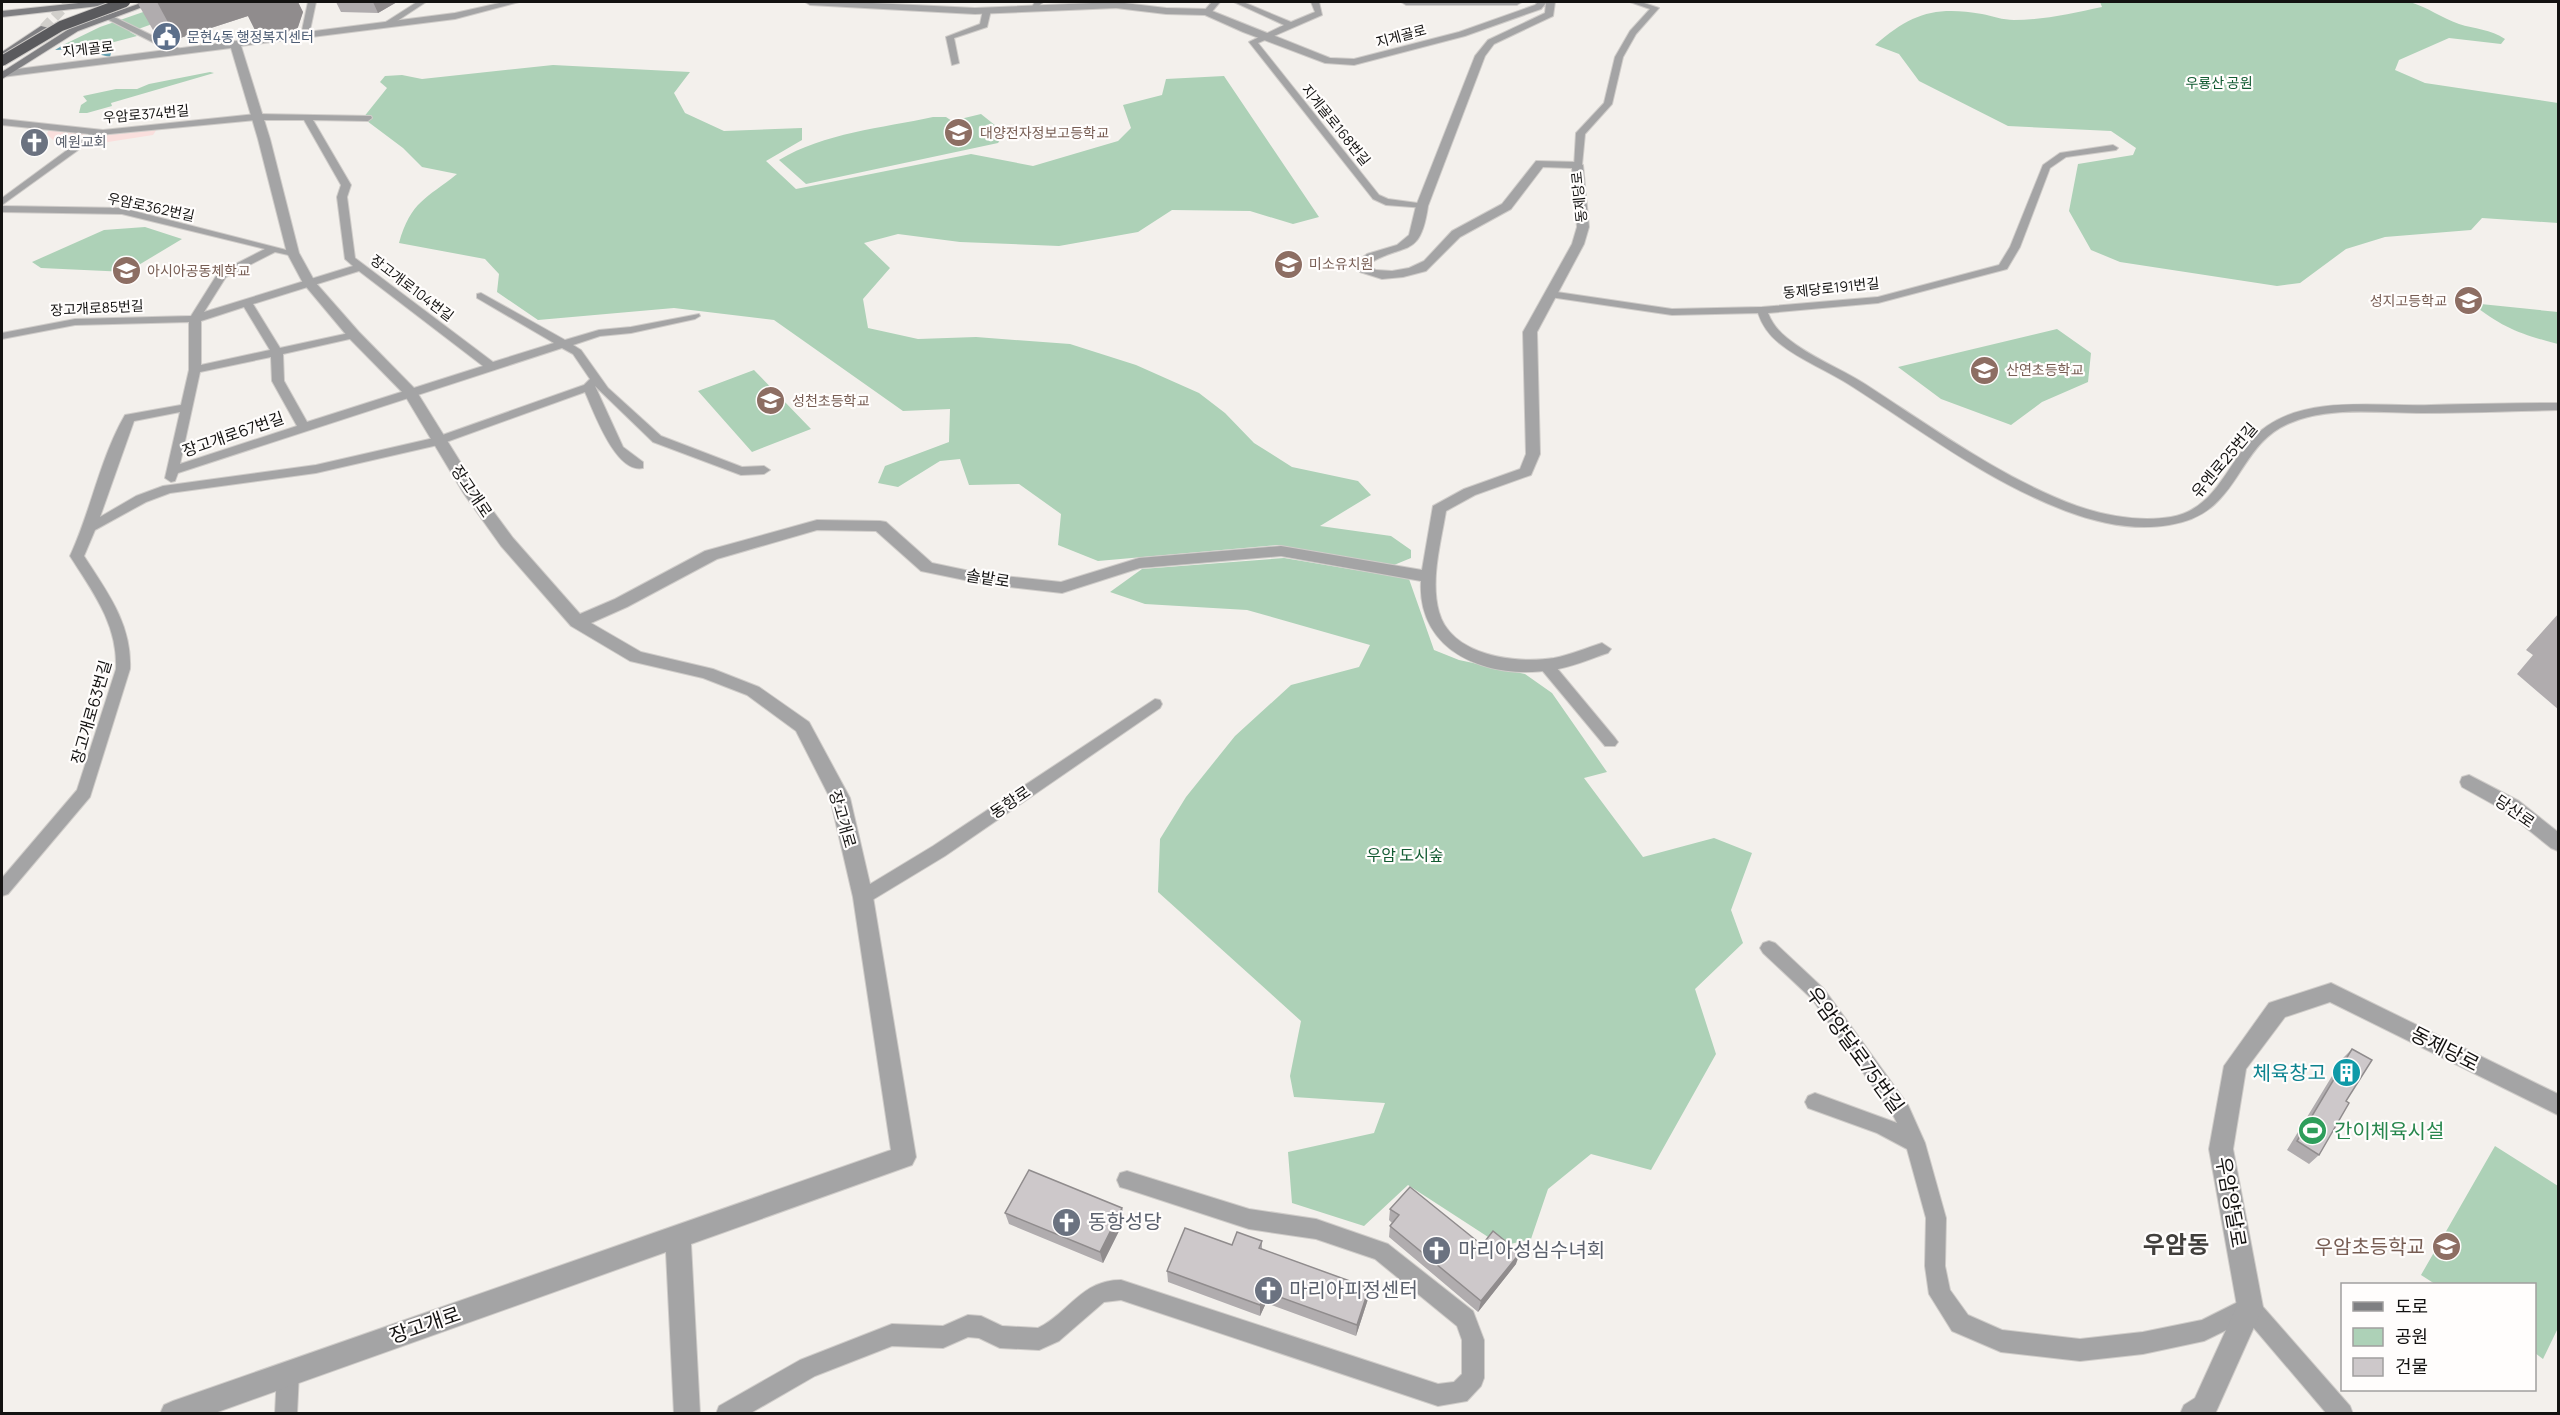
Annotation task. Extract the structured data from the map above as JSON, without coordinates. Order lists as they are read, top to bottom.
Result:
{
  "streets": {
    "street": [
      "지게골로",
      "우암로374번길",
      "지게골로168번길",
      "동제당로",
      "우암로362번길",
      "장고개로104번길",
      "동제당로191번길",
      "장고개로85번길",
      "장고개로67번길",
      "유엔로25번길",
      "장고개로",
      "솔밭로",
      "장고개로63번길",
      "동항로",
      "당산로",
      "우암양달로75번길",
      "우암양달로"
    ]
  },
  "crossings": [
    ["지게골로", "지게골로168번길"],
    ["지게골로", "장고개로"],
    ["우암로374번길", "장고개로"],
    ["지게골로168번길", "동제당로"],
    ["동제당로", "동제당로191번길"],
    ["동제당로", "솔밭로"],
    ["동제당로", "우암양달로"],
    ["우암로362번길", "장고개로"],
    ["동제당로191번길", "유엔로25번길"],
    ["장고개로85번길", "장고개로67번길"],
    ["장고개로67번길", "장고개로"],
    ["장고개로", "솔밭로"],
    ["장고개로", "동항로"],
    ["우암양달로75번길", "우암양달로"]
  ],
  "districts": ["우암동"],
  "parks": ["우룡산 공원", "우암 도시숲"],
  "places": {
    "public building": ["문현4동 행정복지센터"],
    "school or university": [
      "대양전자정보고등학교",
      "미소유치원",
      "아시아공동체학교",
      "성지고등학교",
      "산연초등학교",
      "성천초등학교",
      "우암초등학교"
    ],
    "church": [
      "예원교회",
      "동항성당",
      "마리아성심수녀회",
      "마리아피정센터"
    ],
    "building": ["체육창고"],
    "sports": ["간이체육시설"]
  },
  "legend": ["도로", "공원", "건물"]
}
